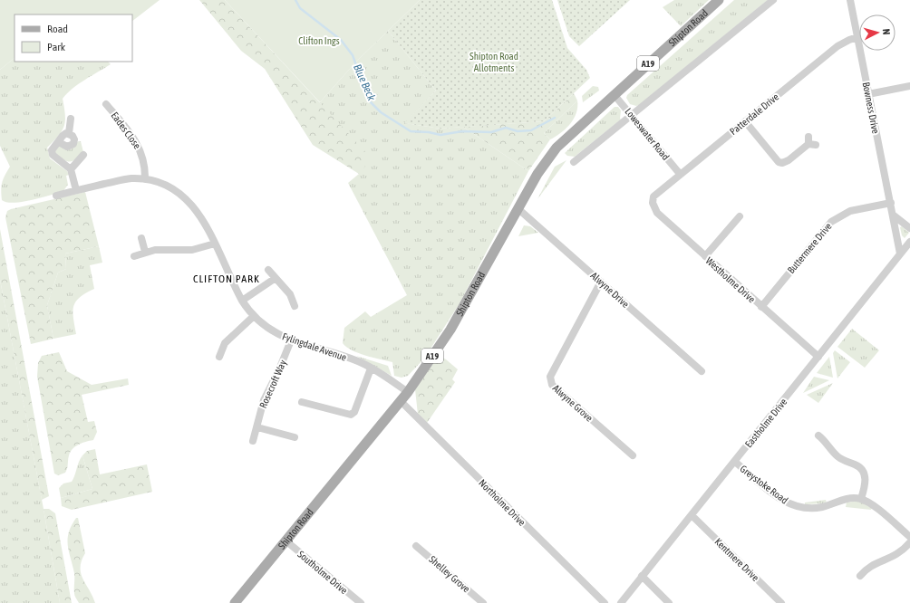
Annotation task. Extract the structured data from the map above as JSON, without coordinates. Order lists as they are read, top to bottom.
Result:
{
  "streets": {
    "main road": ["Shipton Road", "A19"],
    "street": [
      "Bowness Drive",
      "Patterdale Drive",
      "Eades Close",
      "Loweswater Road",
      "Buttermere Drive",
      "Westholme Drive",
      "Alwyne Drive",
      "Fylingdale Avenue",
      "Rosecroft Way",
      "Alwyne Grove",
      "Eastholme Drive",
      "Greystoke Road",
      "Northolme Drive",
      "Kentmere Drive",
      "Southolme Drive",
      "Shelley Grove"
    ]
  },
  "crossings": [
    ["Shipton Road", "Loweswater Road"],
    ["Shipton Road", "Alwyne Drive"],
    ["Shipton Road", "Fylingdale Avenue"],
    ["Shipton Road", "Northolme Drive"],
    ["Shipton Road", "Southolme Drive"],
    ["Bowness Drive", "Patterdale Drive"],
    ["Bowness Drive", "Buttermere Drive"],
    ["Bowness Drive", "Eastholme Drive"],
    ["Patterdale Drive", "Loweswater Road"],
    ["Patterdale Drive", "Westholme Drive"],
    ["Eades Close", "Fylingdale Avenue"],
    ["Buttermere Drive", "Westholme Drive"],
    ["Westholme Drive", "Eastholme Drive"],
    ["Alwyne Drive", "Alwyne Grove"],
    ["Fylingdale Avenue", "Rosecroft Way"],
    ["Eastholme Drive", "Greystoke Road"],
    ["Eastholme Drive", "Kentmere Drive"]
  ],
  "districts": ["CLIFTON PARK"],
  "water": ["Blue Beck"],
  "parks": ["Clifton Ings", "Shipton Road Allotments"],
  "legend": ["Road", "Park"],
  "north": "right"
}
